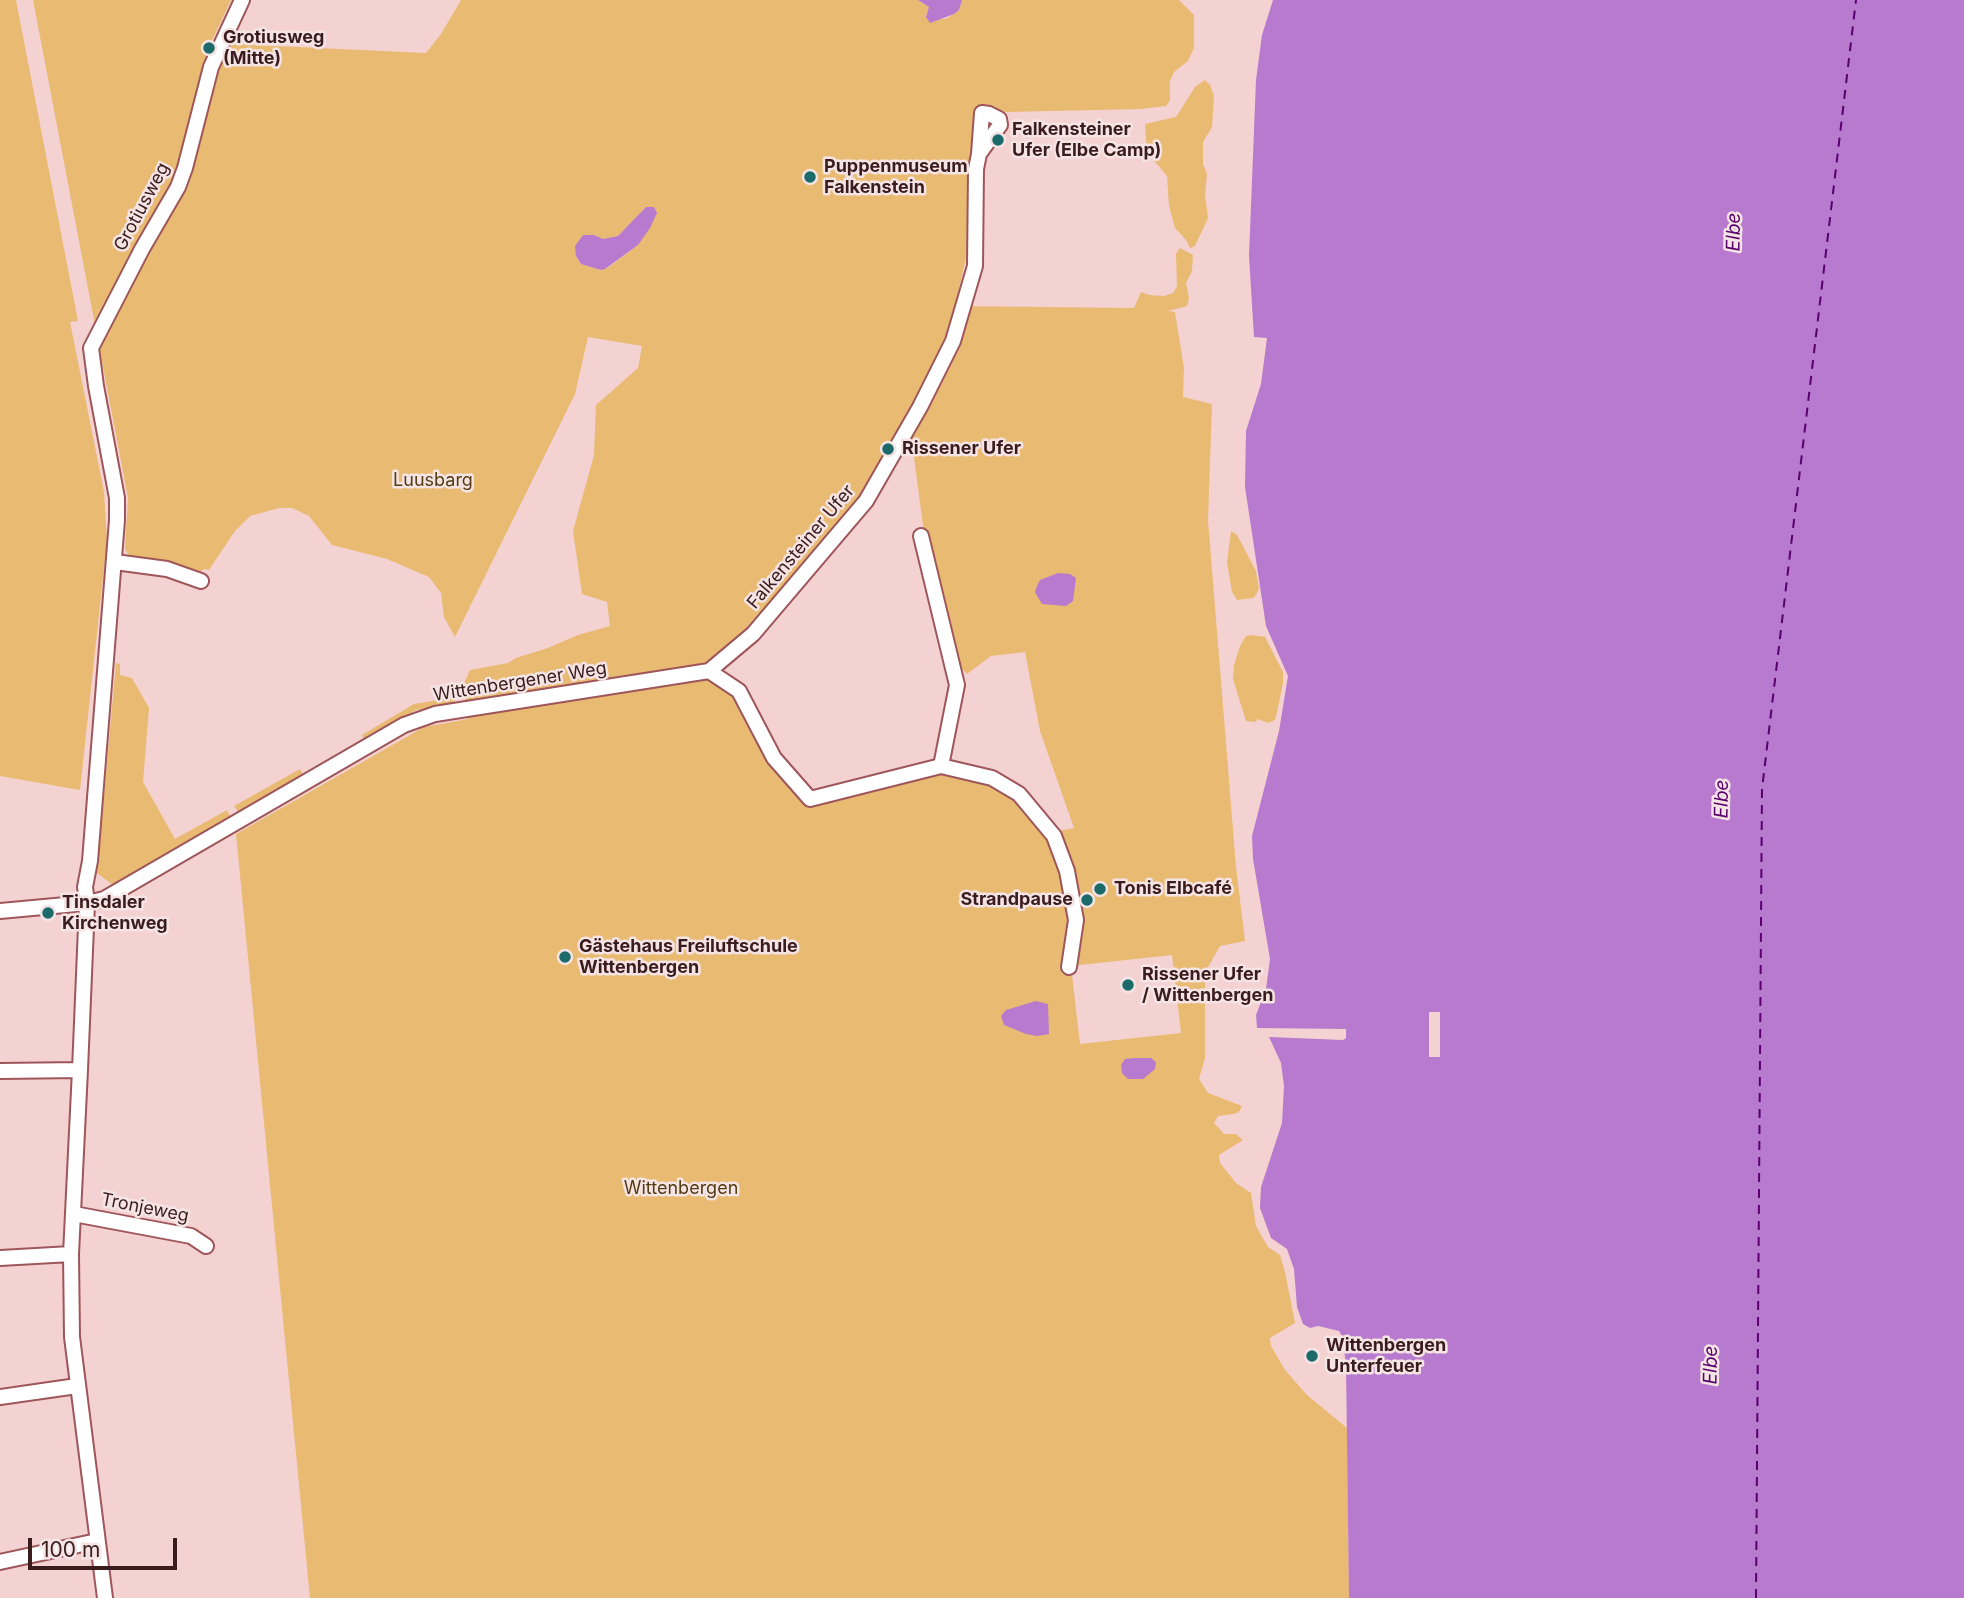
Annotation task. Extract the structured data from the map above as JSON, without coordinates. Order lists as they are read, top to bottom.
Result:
{
  "streets": {
    "street": [
      "Grotiusweg",
      "Falkensteiner Ufer",
      "Wittenbergener Weg",
      "Tronjeweg"
    ]
  },
  "crossings": [
    ["Falkensteiner Ufer", "Wittenbergener Weg"]
  ],
  "water": ["Elbe"],
  "parks": ["Luusbarg", "Wittenbergen"],
  "places": [
    "Grotiusweg (Mitte)",
    "Falkensteiner Ufer (Elbe Camp)",
    "Puppenmuseum Falkenstein",
    "Rissener Ufer",
    "Tonis Elbcafé",
    "Strandpause",
    "Tinsdaler Kirchenweg",
    "Gästehaus Freiluftschule Wittenbergen",
    "Rissener Ufer / Wittenbergen",
    "Wittenbergen Unterfeuer"
  ],
  "scale_bar": "100 m"
}
